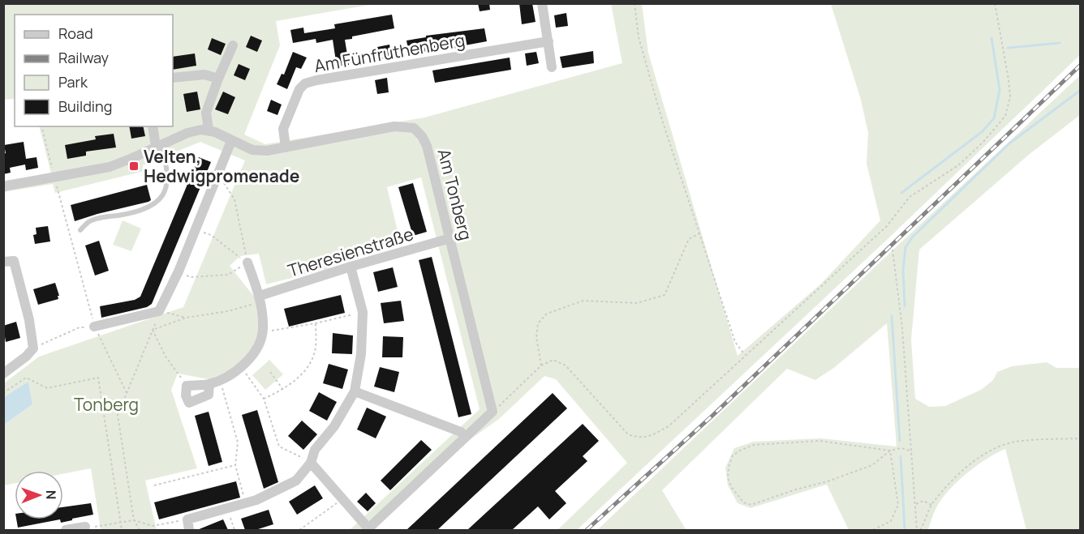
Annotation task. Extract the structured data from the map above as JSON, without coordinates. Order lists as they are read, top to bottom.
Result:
{
  "streets": {
    "street": ["Am Fünfruthenberg", "Am Tonberg", "Theresienstraße"]
  },
  "crossings": [
    ["Am Fünfruthenberg", "Am Tonberg"],
    ["Am Tonberg", "Theresienstraße"]
  ],
  "parks": ["Tonberg"],
  "places": {
    "transit": ["Velten, Hedwigpromenade"]
  },
  "legend": [
    "Road",
    "Railway",
    "Park",
    "Building"
  ],
  "north": "right"
}
